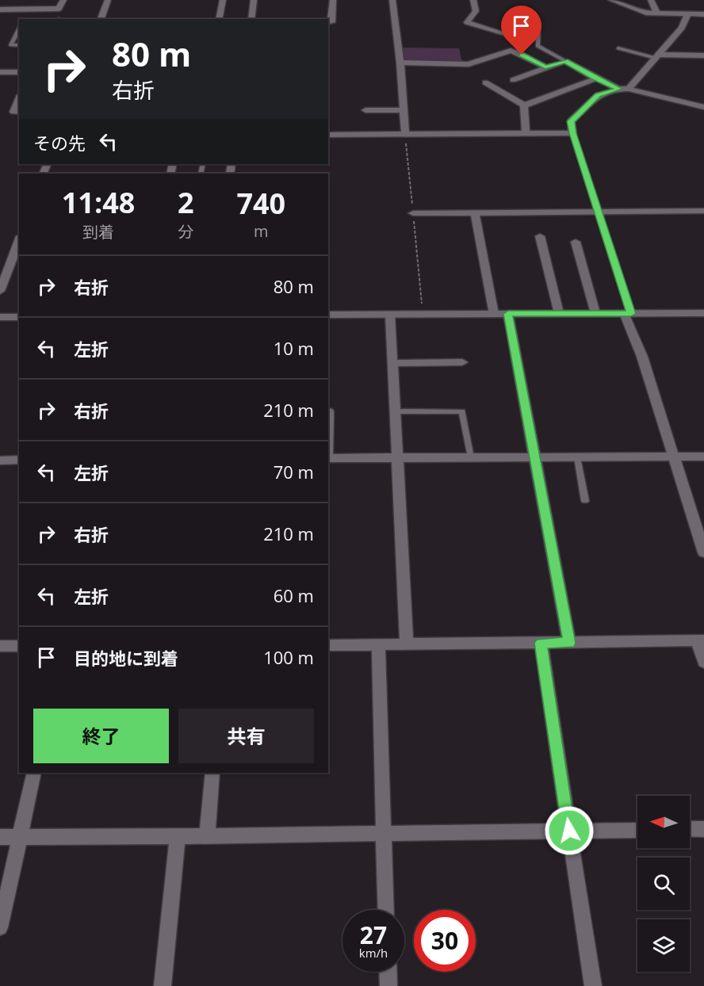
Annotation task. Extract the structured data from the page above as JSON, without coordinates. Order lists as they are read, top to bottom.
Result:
{
  "north": "left",
  "page": {
    "turn": ["80 m", "右折"],
    "then": "その先",
    "eta": [
      "11:48",
      "到着",
      "2",
      "分",
      "740",
      "m"
    ],
    "list": [
      {
        "name": "右折",
        "value": "80 m"
      },
      {
        "name": "左折",
        "value": "10 m"
      },
      {
        "name": "右折",
        "value": "210 m"
      },
      {
        "name": "左折",
        "value": "70 m"
      },
      {
        "name": "右折",
        "value": "210 m"
      },
      {
        "name": "左折",
        "value": "60 m"
      },
      {
        "name": "目的地に到着",
        "value": "100 m"
      }
    ],
    "buttons": ["終了", "共有"],
    "speed": "27 km/h",
    "limit": "30"
  }
}
